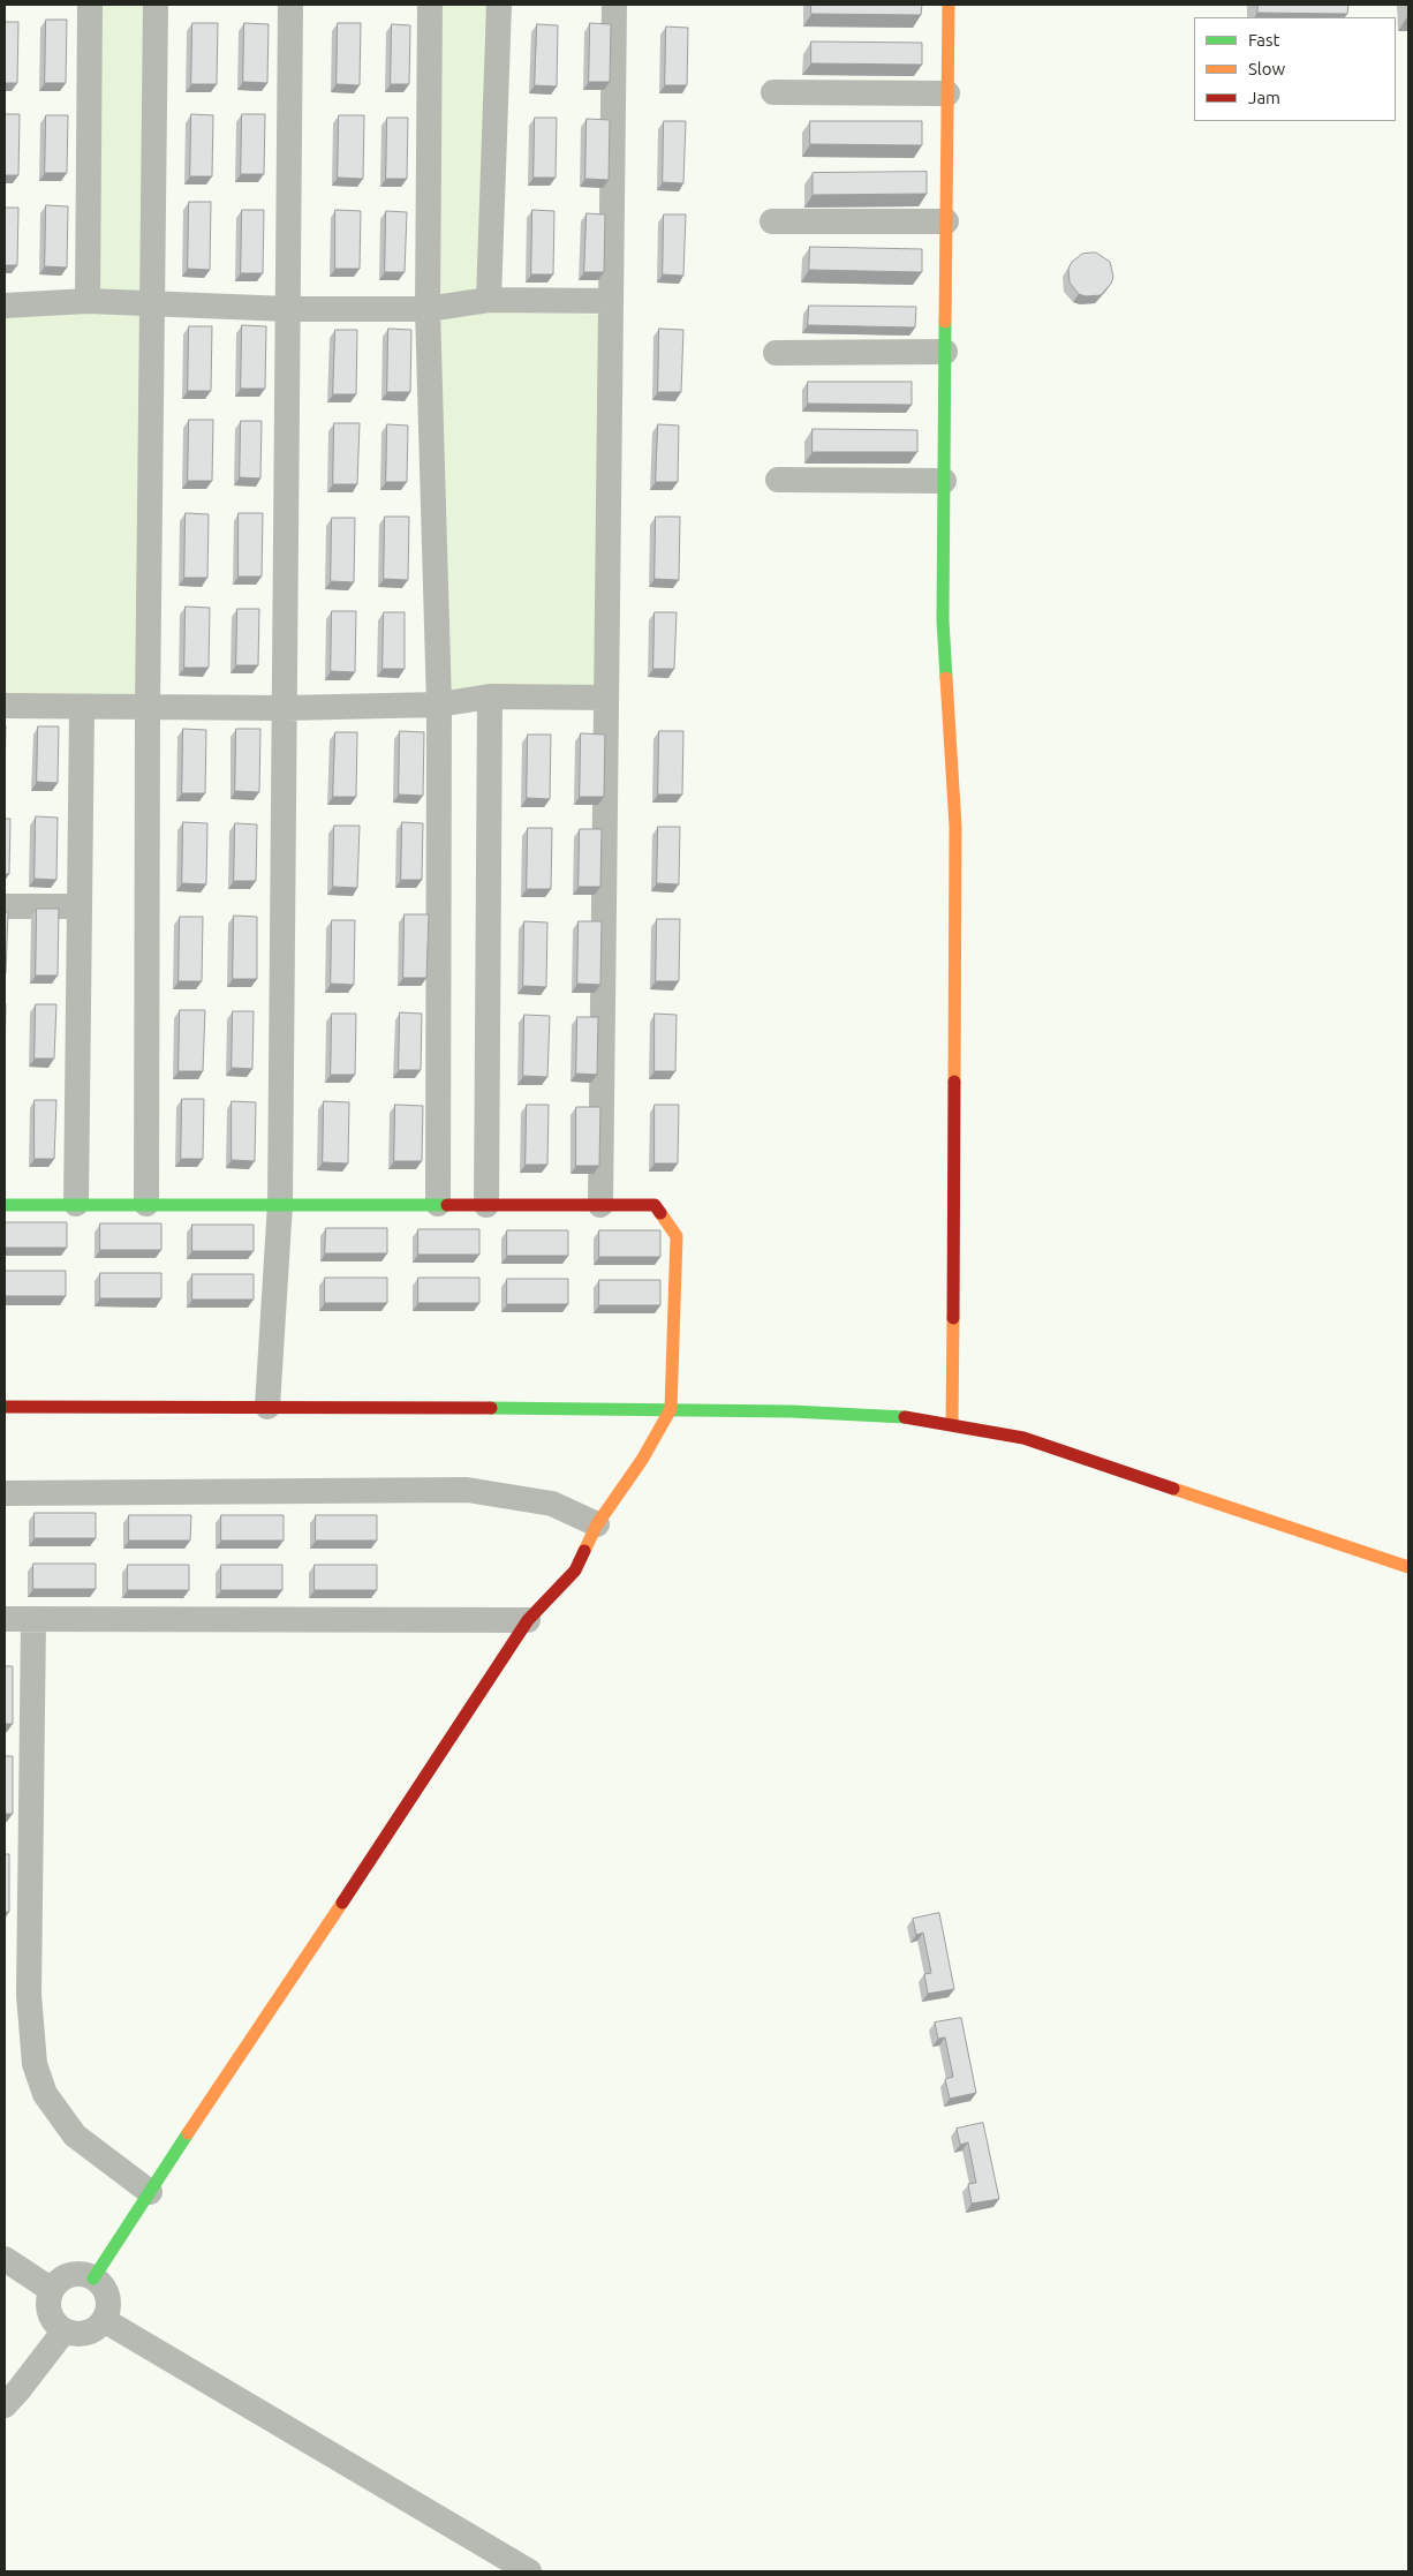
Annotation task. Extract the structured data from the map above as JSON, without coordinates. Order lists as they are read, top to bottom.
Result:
{
  "legend": ["Fast", "Slow", "Jam"]
}
